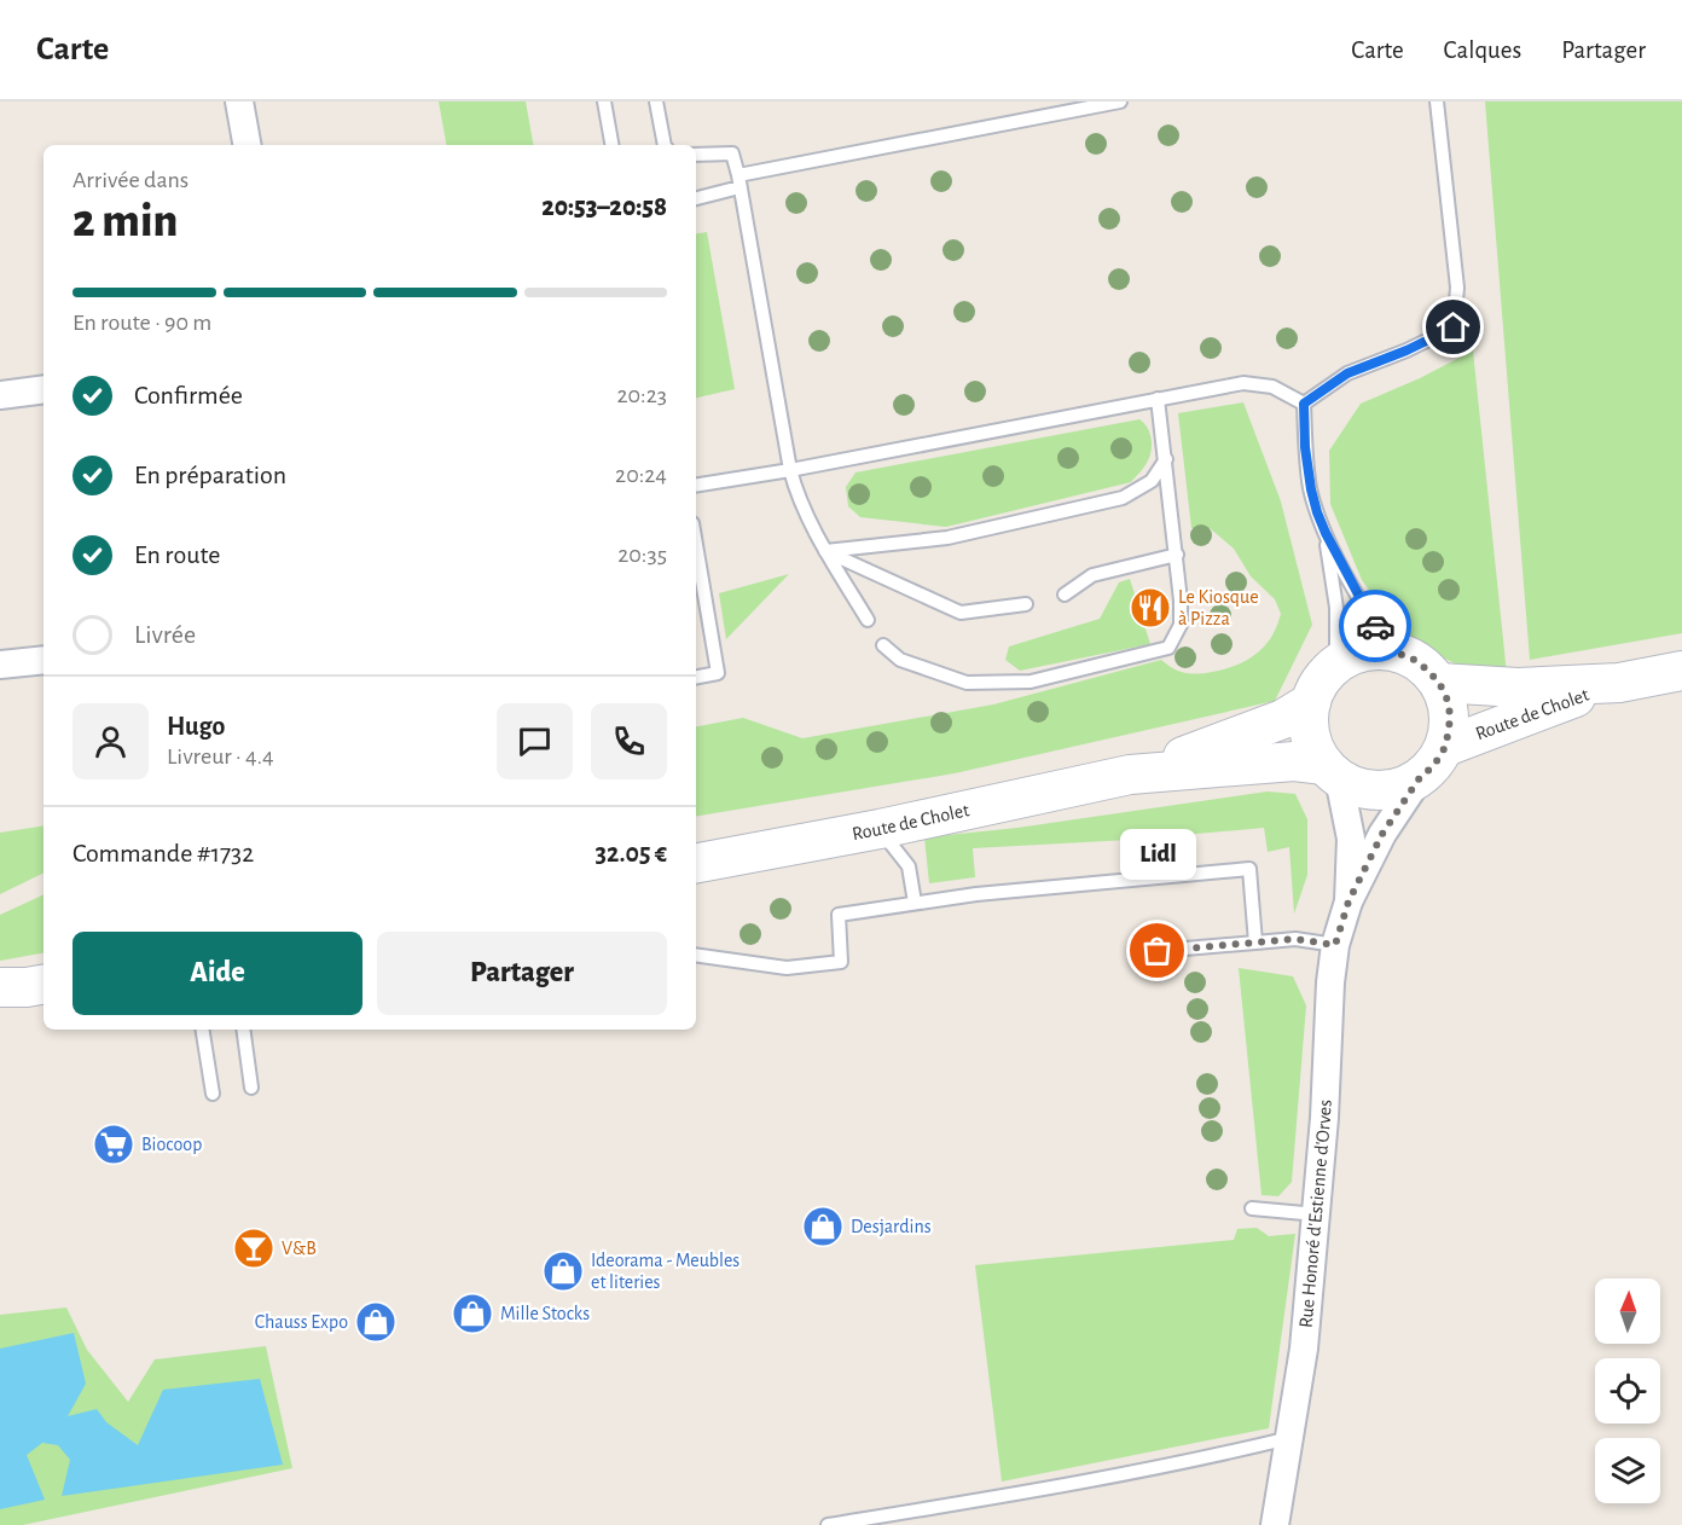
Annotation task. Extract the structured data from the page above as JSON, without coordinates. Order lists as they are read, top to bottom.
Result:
{
  "streets": {
    "main road": ["Route de Cholet"],
    "street": ["Rue Honoré d'Estienne d'Orves"]
  },
  "crossings": [
    ["Route de Cholet", "Rue Honoré d'Estienne d'Orves"]
  ],
  "places": {
    "restaurant": ["Le Kiosque à Pizza"],
    "other": ["Lidl"],
    "supermarket": ["Biocoop"],
    "shop": [
      "Desjardins",
      "Ideorama - Meubles et literies",
      "Mille Stocks",
      "Chauss Expo"
    ],
    "bar": ["V&B"]
  },
  "north": "top",
  "page": {
    "header": "Carte",
    "nav": ["Carte", "Calques", "Partager"],
    "heading": ["2 min", "Arrivée dans", "20:53–20:58"],
    "panel": [
      "Hugo",
      "Livreur · 4.4",
      "Commande #1732",
      "32.05 €"
    ],
    "bar": "En route · 90 m",
    "list": [
      ["Confirmée", "20:23"],
      ["En préparation", "20:24"],
      ["En route", "20:35"],
      "Livrée"
    ],
    "bubble": "Lidl",
    "buttons": ["Aide", "Partager"]
  }
}
